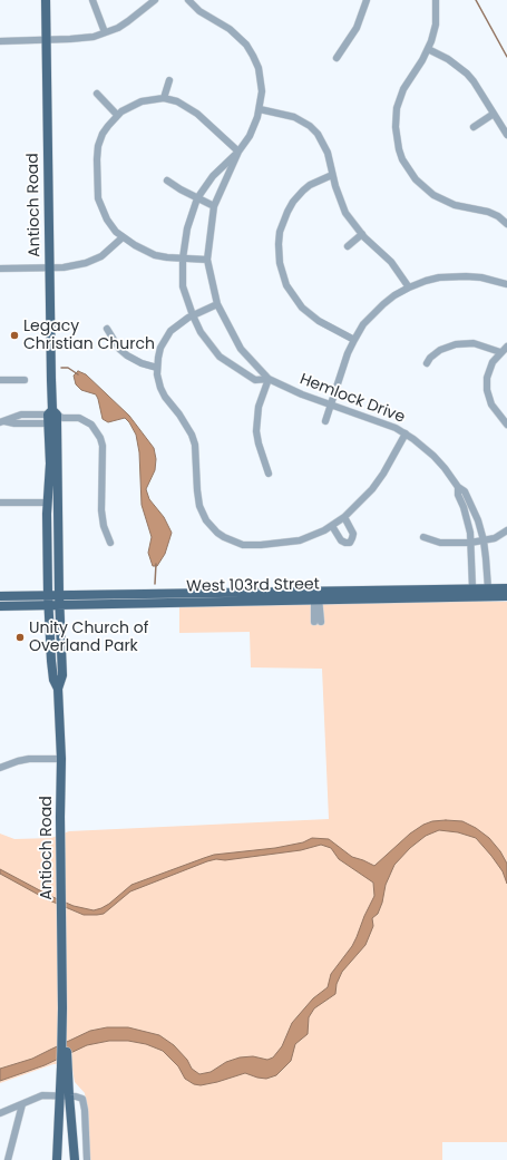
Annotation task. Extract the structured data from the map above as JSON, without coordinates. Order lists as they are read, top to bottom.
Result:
{
  "streets": {
    "main road": ["Antioch Road", "West 103rd Street"],
    "street": ["Hemlock Drive"]
  },
  "crossings": [
    ["Antioch Road", "West 103rd Street"],
    ["Hemlock Drive", "West 103rd Street"]
  ],
  "places": ["Legacy Christian Church", "Unity Church of Overland Park"]
}
